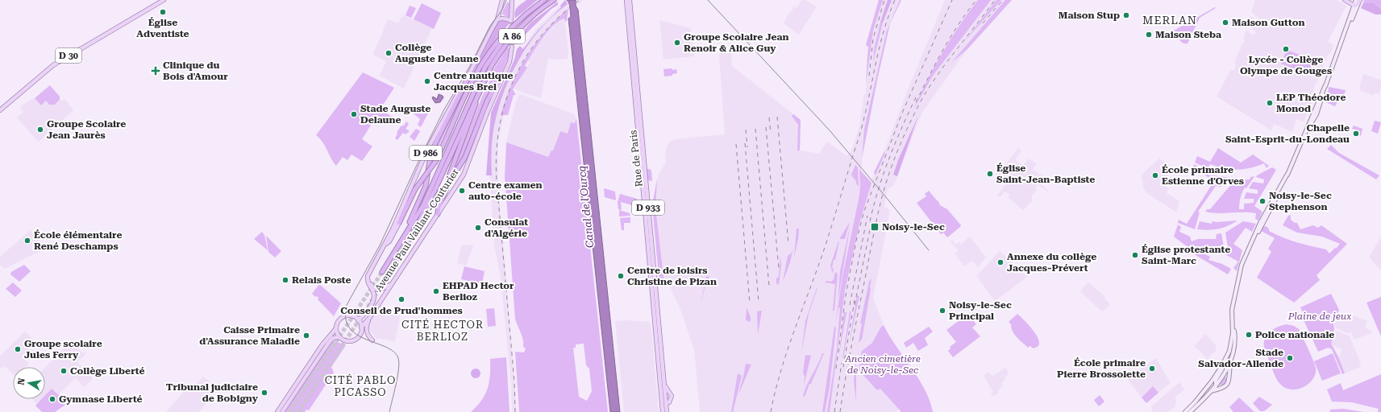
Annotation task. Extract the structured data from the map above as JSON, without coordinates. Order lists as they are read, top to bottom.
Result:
{
  "streets": {
    "highway": ["A 86"],
    "main road": [
      "D 30",
      "D 986",
      "Rue de Paris",
      "D 933",
      "Avenue Paul Vaillant-Couturier"
    ]
  },
  "districts": ["MERLAN", "CITÉ HECTOR BERLIOZ", "CITÉ PABLO PICASSO"],
  "water": ["Canal de l'Ourcq"],
  "parks": ["Plaine de jeux", "Ancien cimetière de Noisy-le-Sec"],
  "places": {
    "other": [
      "Église Adventiste",
      "Maison Stup",
      "Maison Gutton",
      "Maison Steba",
      "Groupe Scolaire Jean Renoir & Alice Guy",
      "Lycée - Collège Olympe de Gouges",
      "Collège Auguste Delaune",
      "Centre nautique Jacques Brel",
      "LEP Théodore Monod",
      "Stade Auguste Delaune",
      "Groupe Scolaire Jean Jaurès",
      "Chapelle Saint-Esprit-du-Londeau",
      "Église Saint-Jean-Baptiste",
      "École primaire Estienne d'Orves",
      "Centre examen auto-école",
      "Noisy-le-Sec Stephenson",
      "Consulat d'Algérie",
      "École élémentaire René Deschamps",
      "Église protestante Saint-Marc",
      "Annexe du collège Jacques-Prévert",
      "Centre de loisirs Christine de Pizan",
      "Relais Poste",
      "EHPAD Hector Berlioz",
      "Conseil de Prud'hommes",
      "Noisy-le-Sec Principal",
      "Police nationale",
      "Caisse Primaire d'Assurance Maladie",
      "Groupe scolaire Jules Ferry",
      "Stade Salvador-Allende",
      "École primaire Pierre Brossolette",
      "Collège Liberté",
      "Tribunal judiciaire de Bobigny",
      "Gymnase Liberté"
    ],
    "health": ["Clinique du Bois d'Amour"],
    "transit": ["Noisy-le-Sec"]
  },
  "north": "left"
}
